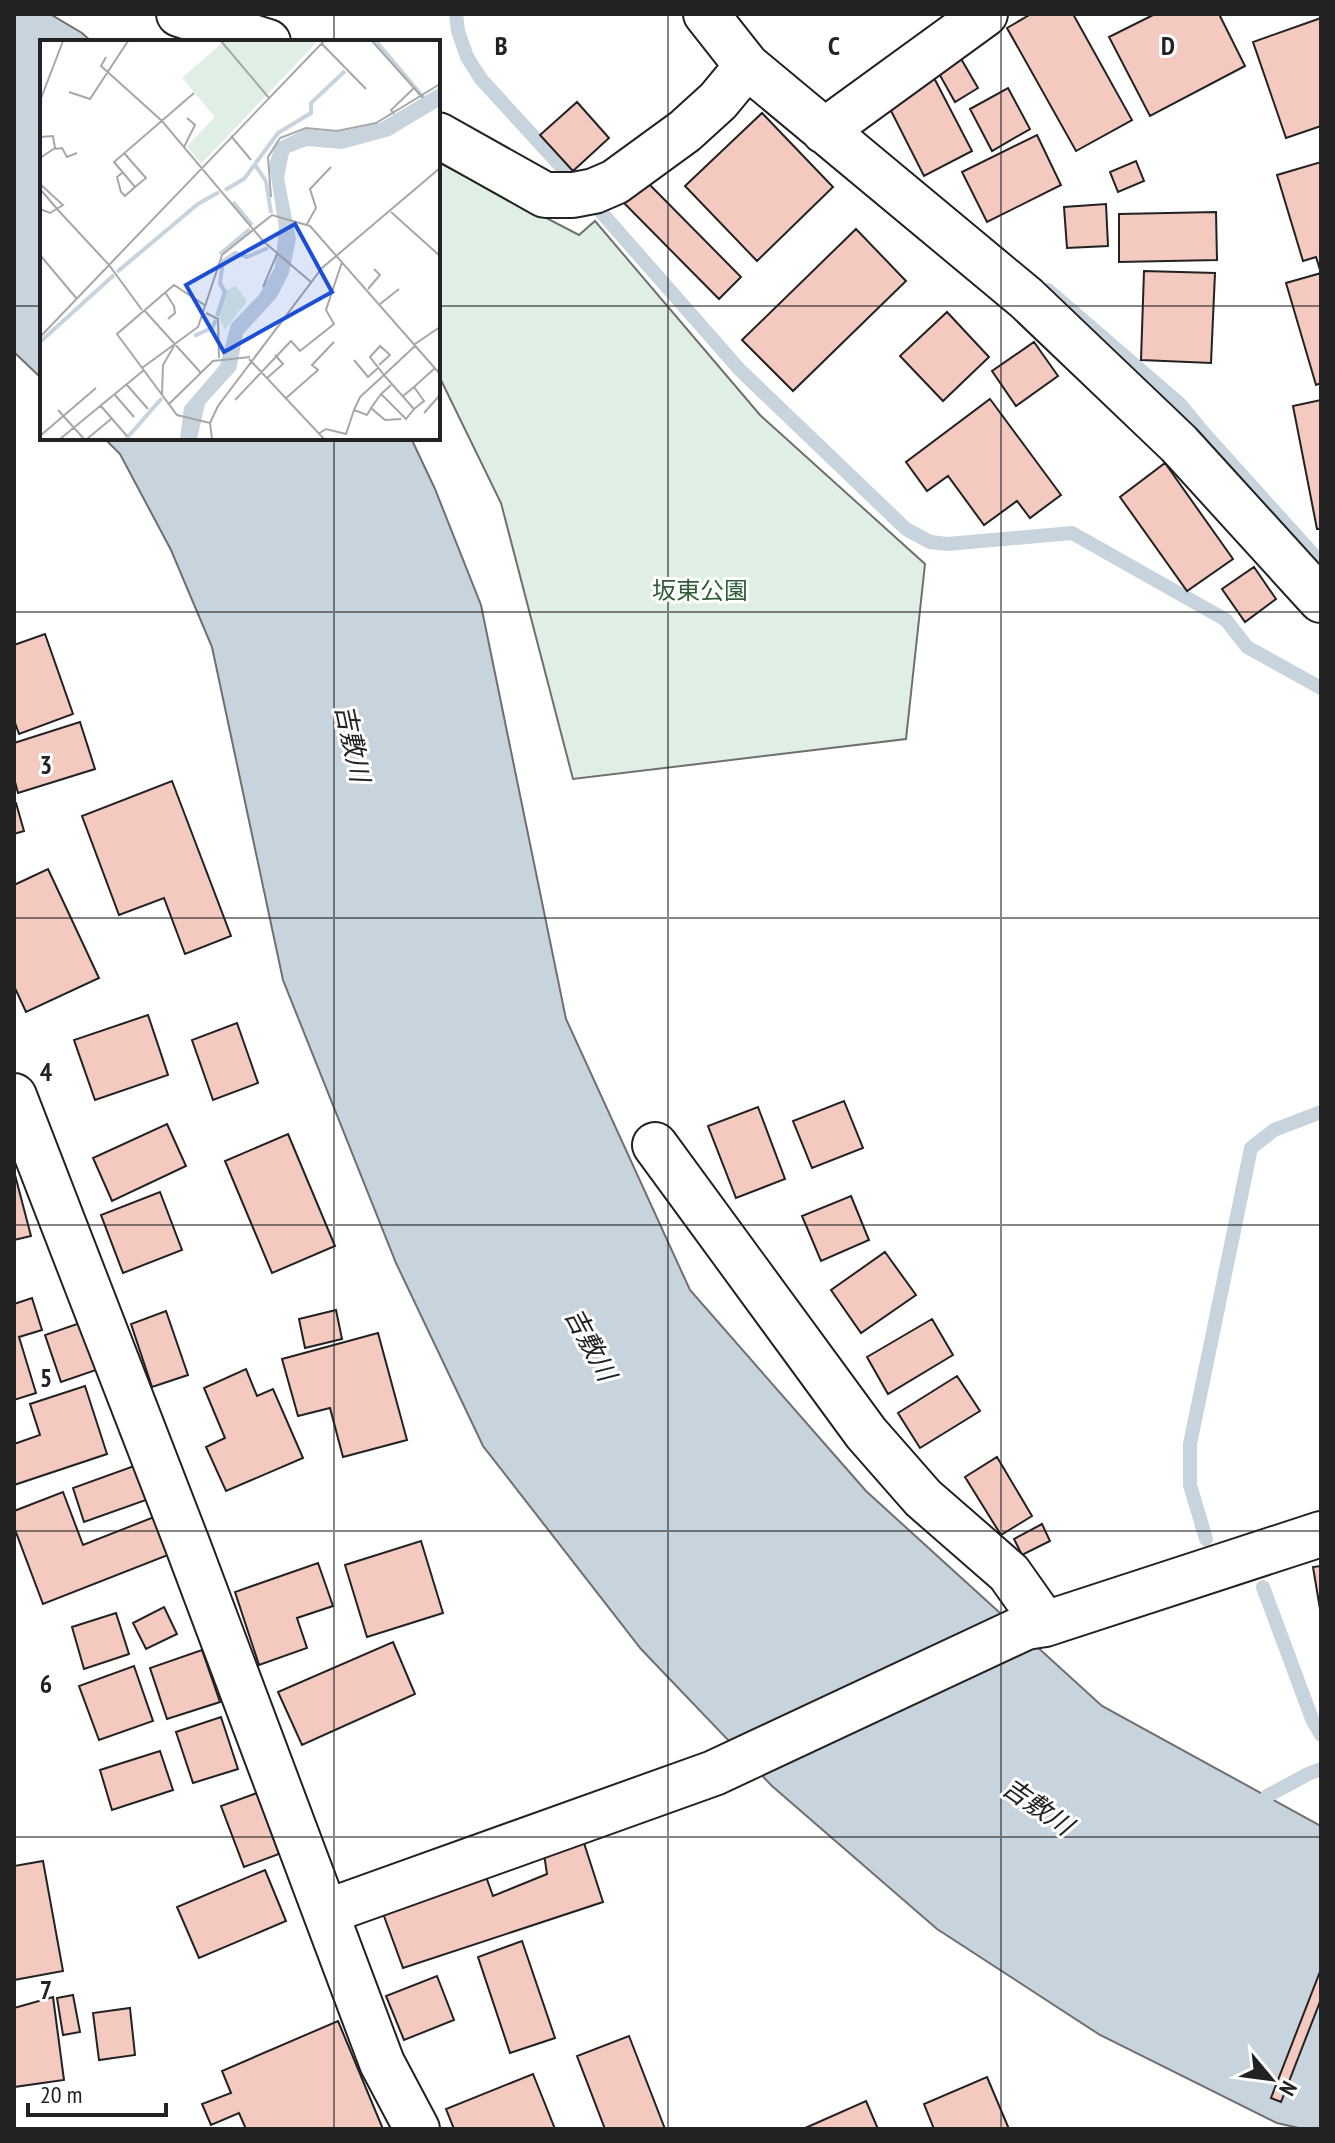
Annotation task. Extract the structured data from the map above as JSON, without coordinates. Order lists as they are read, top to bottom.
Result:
{
  "water": ["吉敷川"],
  "parks": ["坂東公園"],
  "scale_bar": "20 m",
  "north": "bottom right",
  "grid": {
    "columns": ["B", "C", "D"],
    "rows": [
      "3",
      "4",
      "5",
      "6",
      "7"
    ]
  }
}
